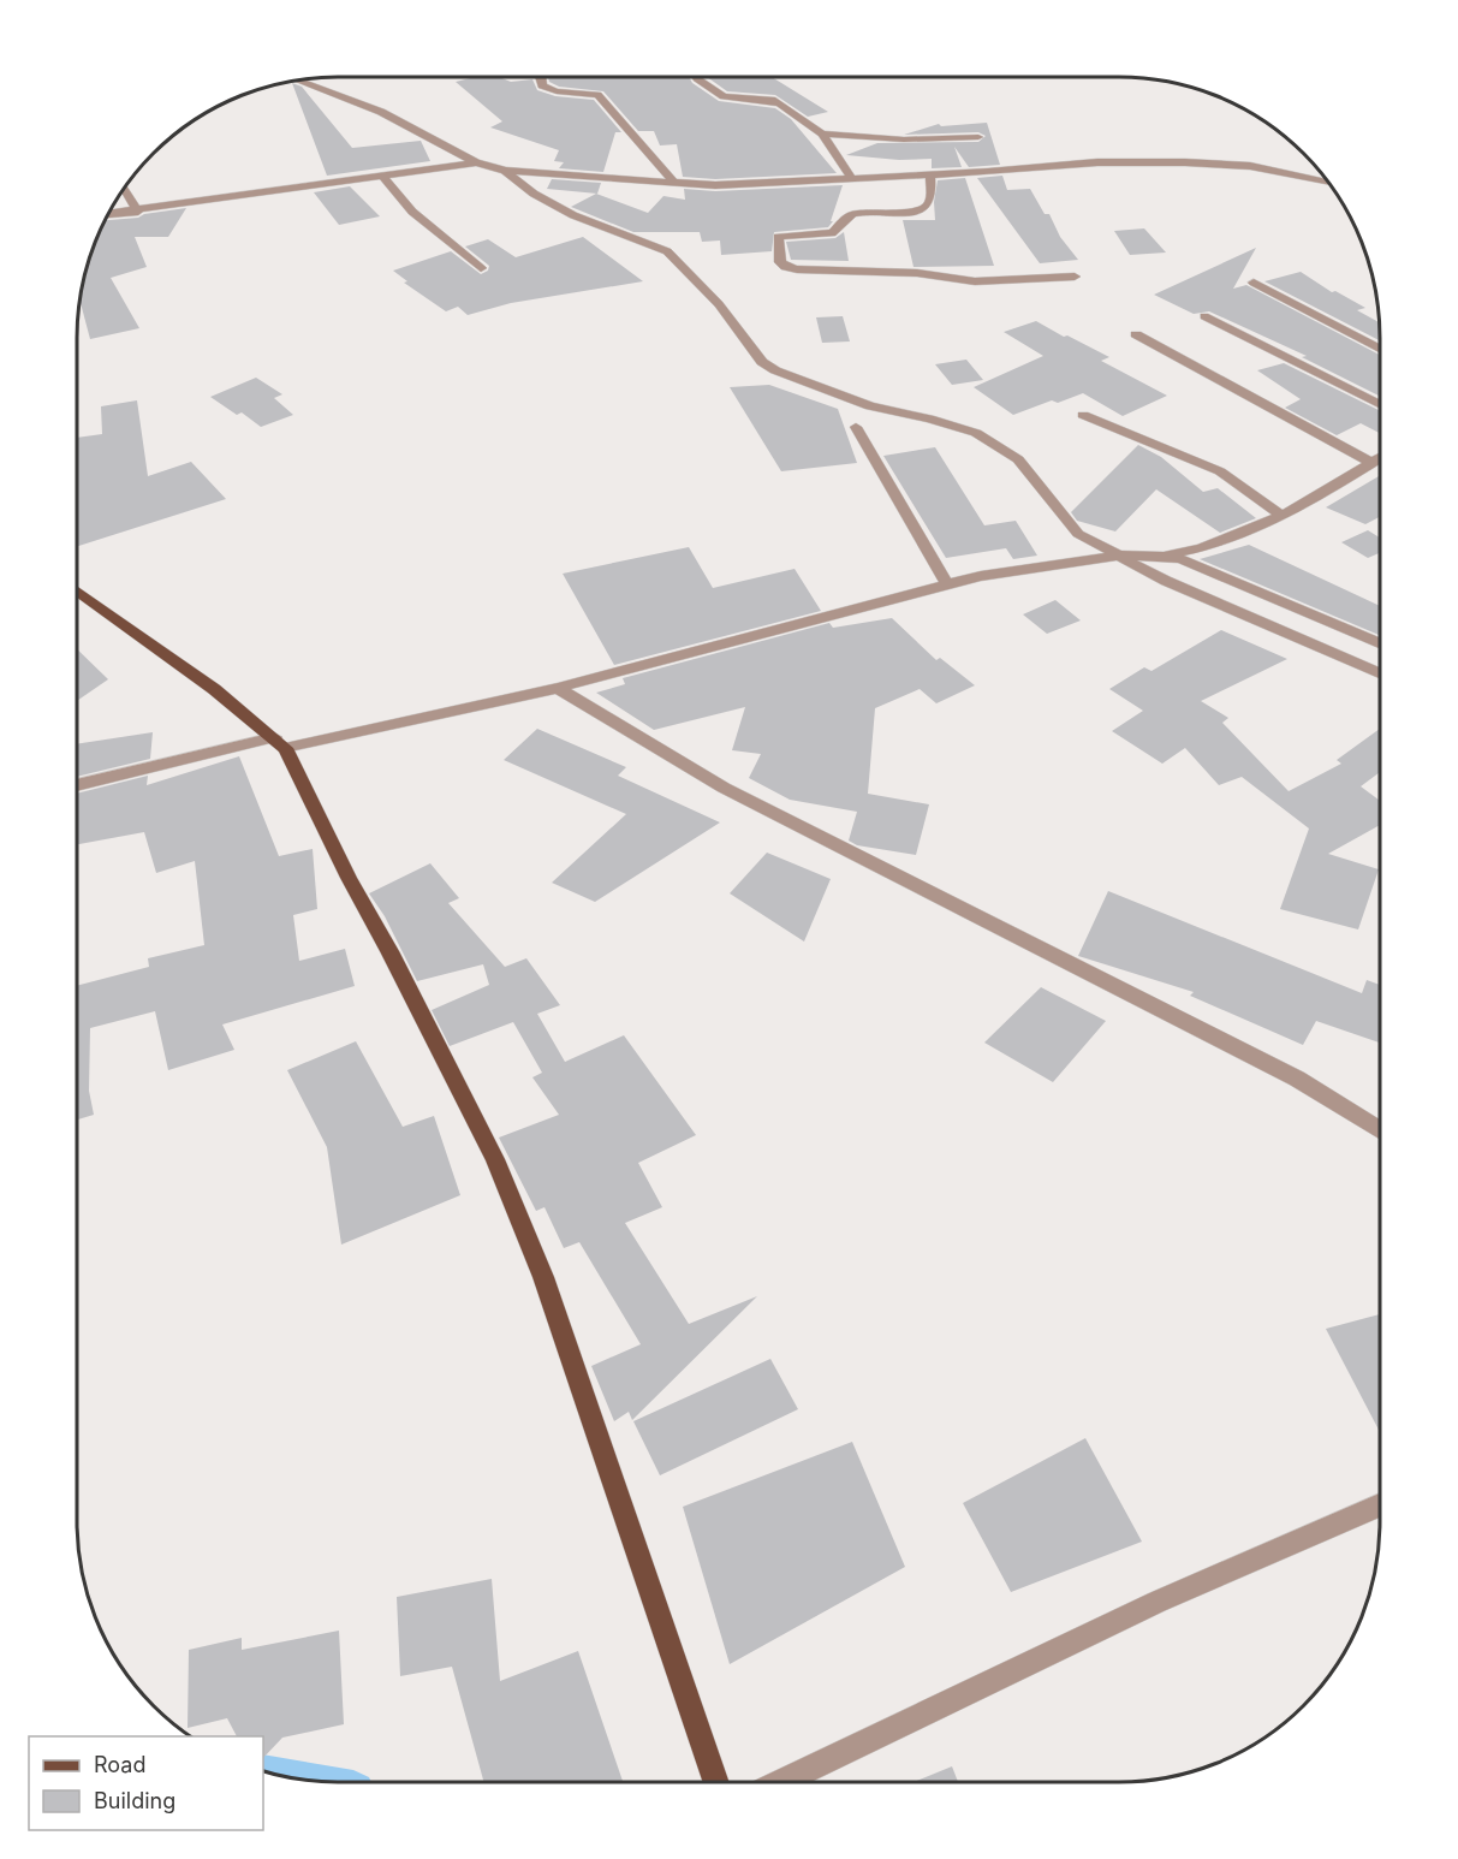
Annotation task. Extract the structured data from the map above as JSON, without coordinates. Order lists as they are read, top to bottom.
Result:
{
  "legend": ["Road", "Building"]
}
